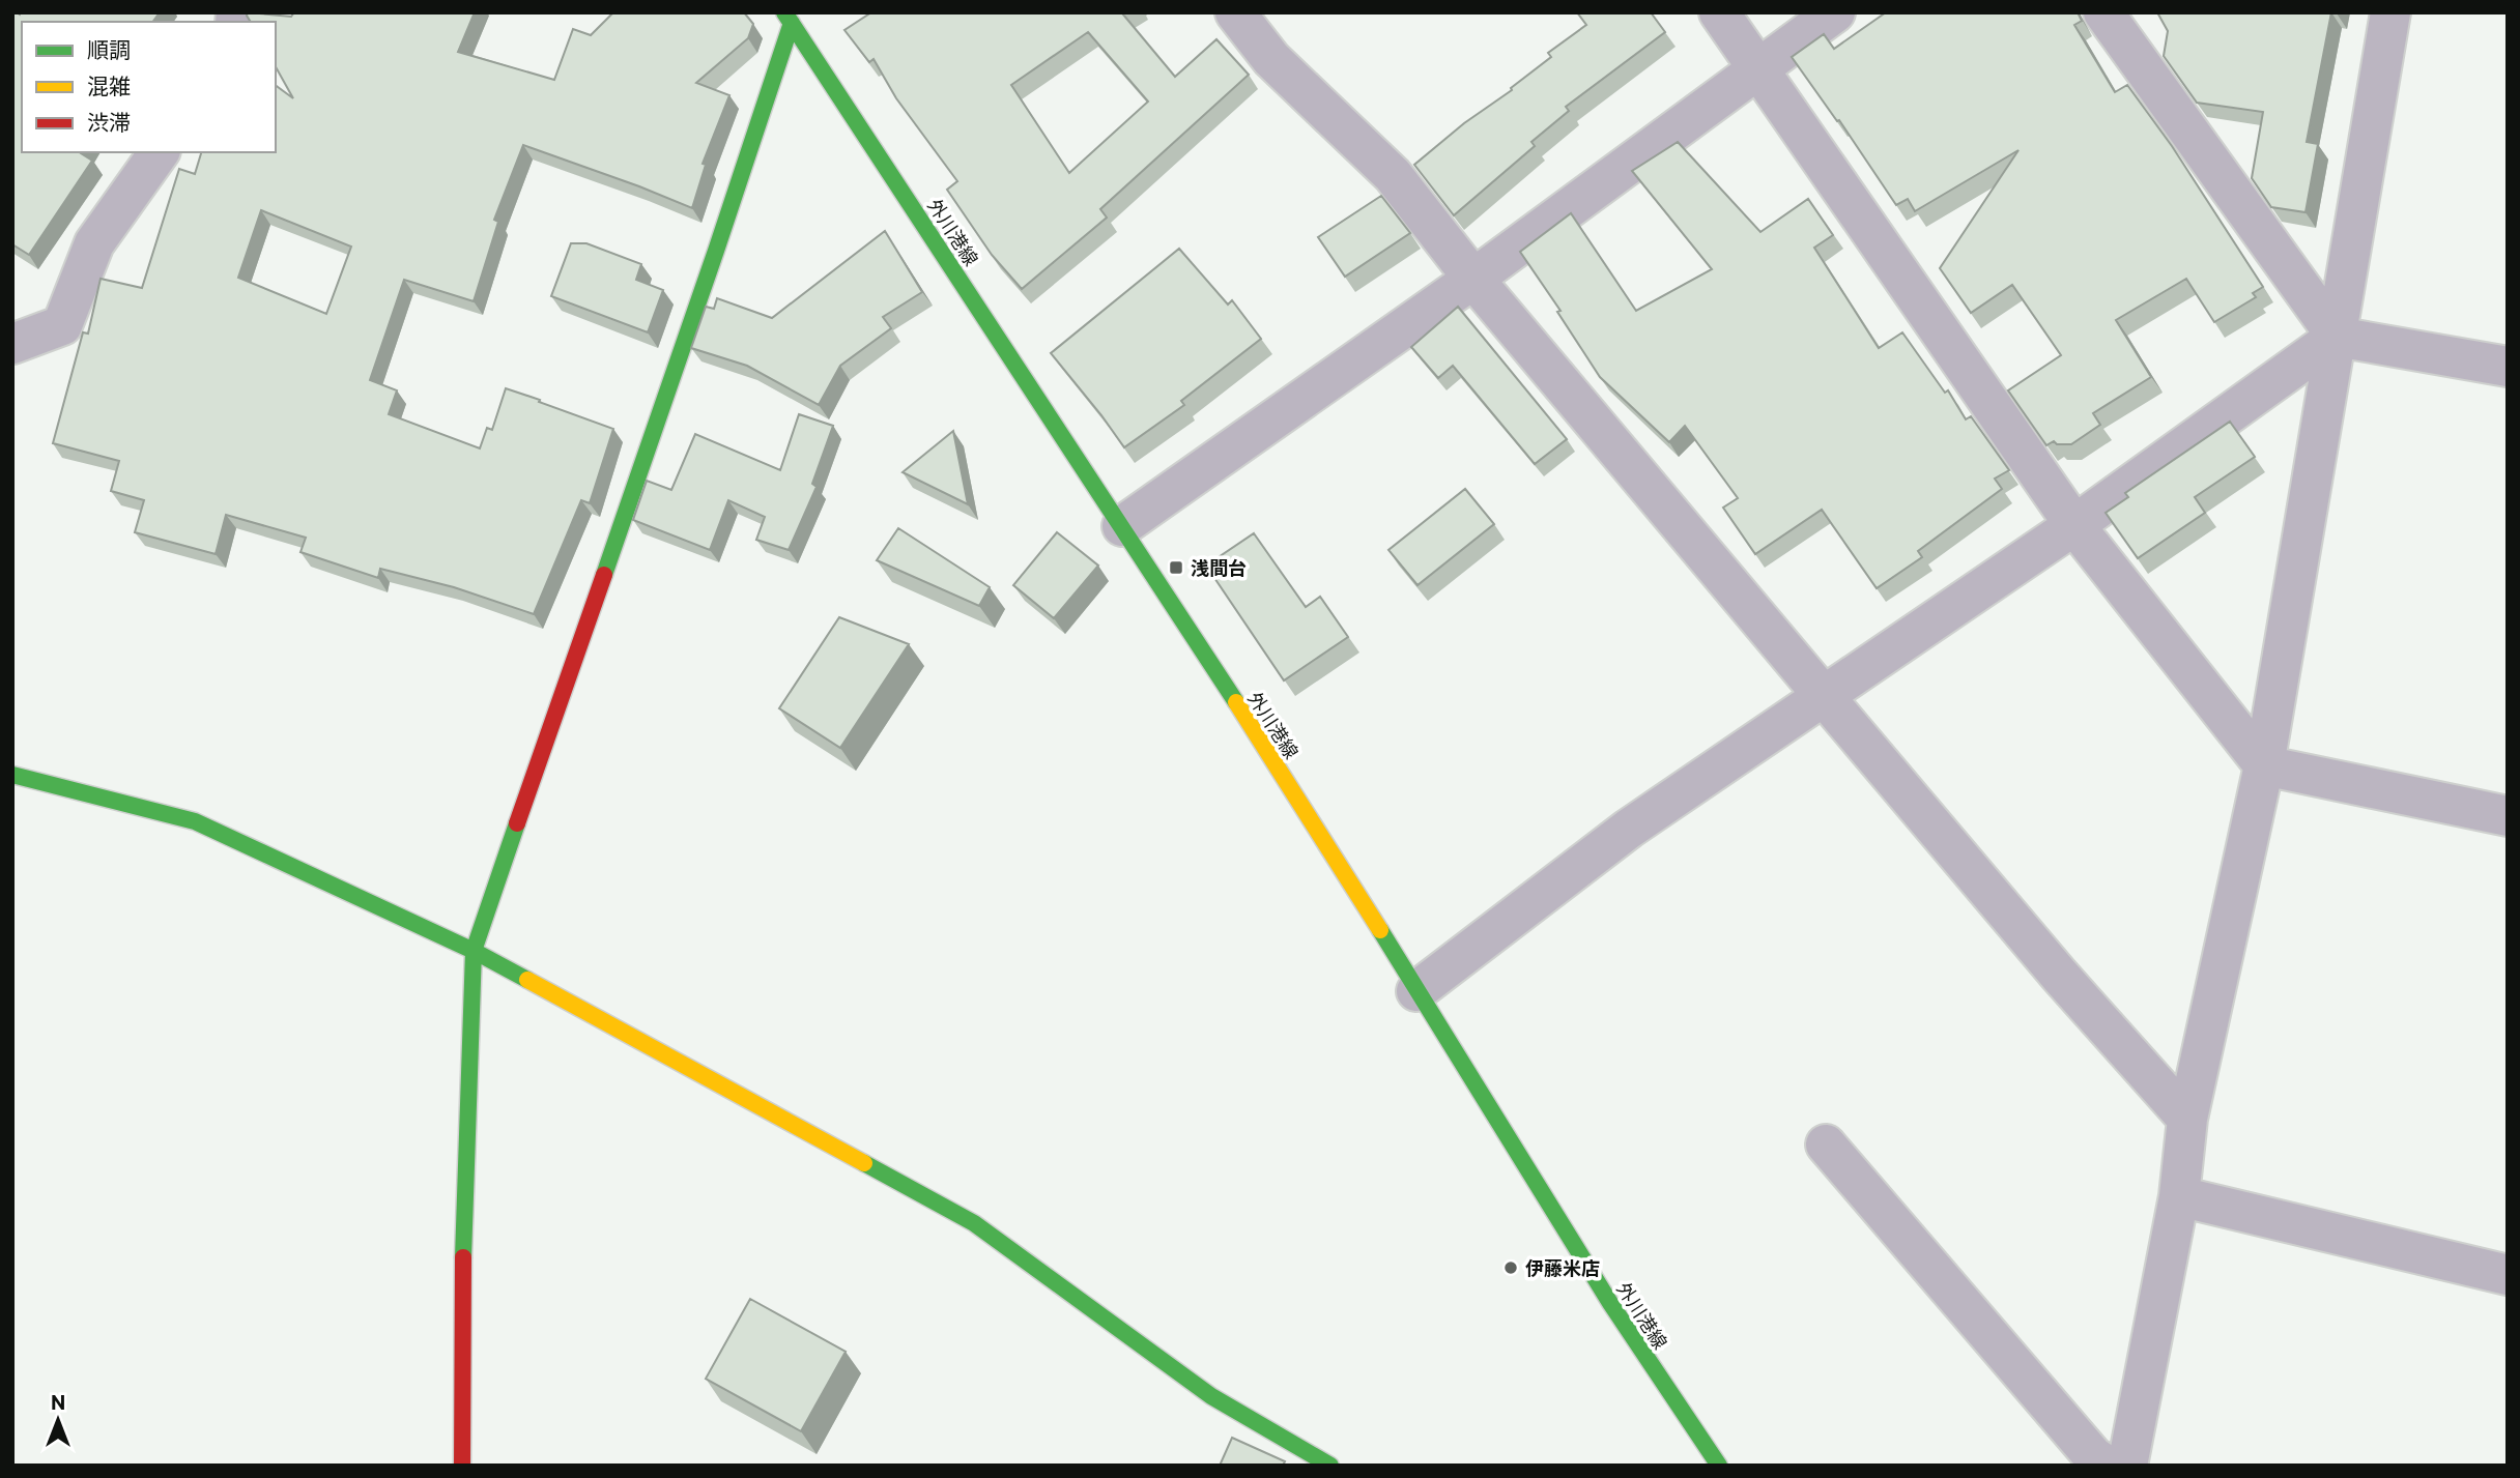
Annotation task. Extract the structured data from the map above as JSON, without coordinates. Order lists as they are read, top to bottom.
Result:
{
  "streets": {
    "street": ["外川港線"]
  },
  "places": {
    "transit": ["浅間台"],
    "other": ["伊藤米店"]
  },
  "legend": ["順調", "混雑", "渋滞"],
  "north": "top"
}
